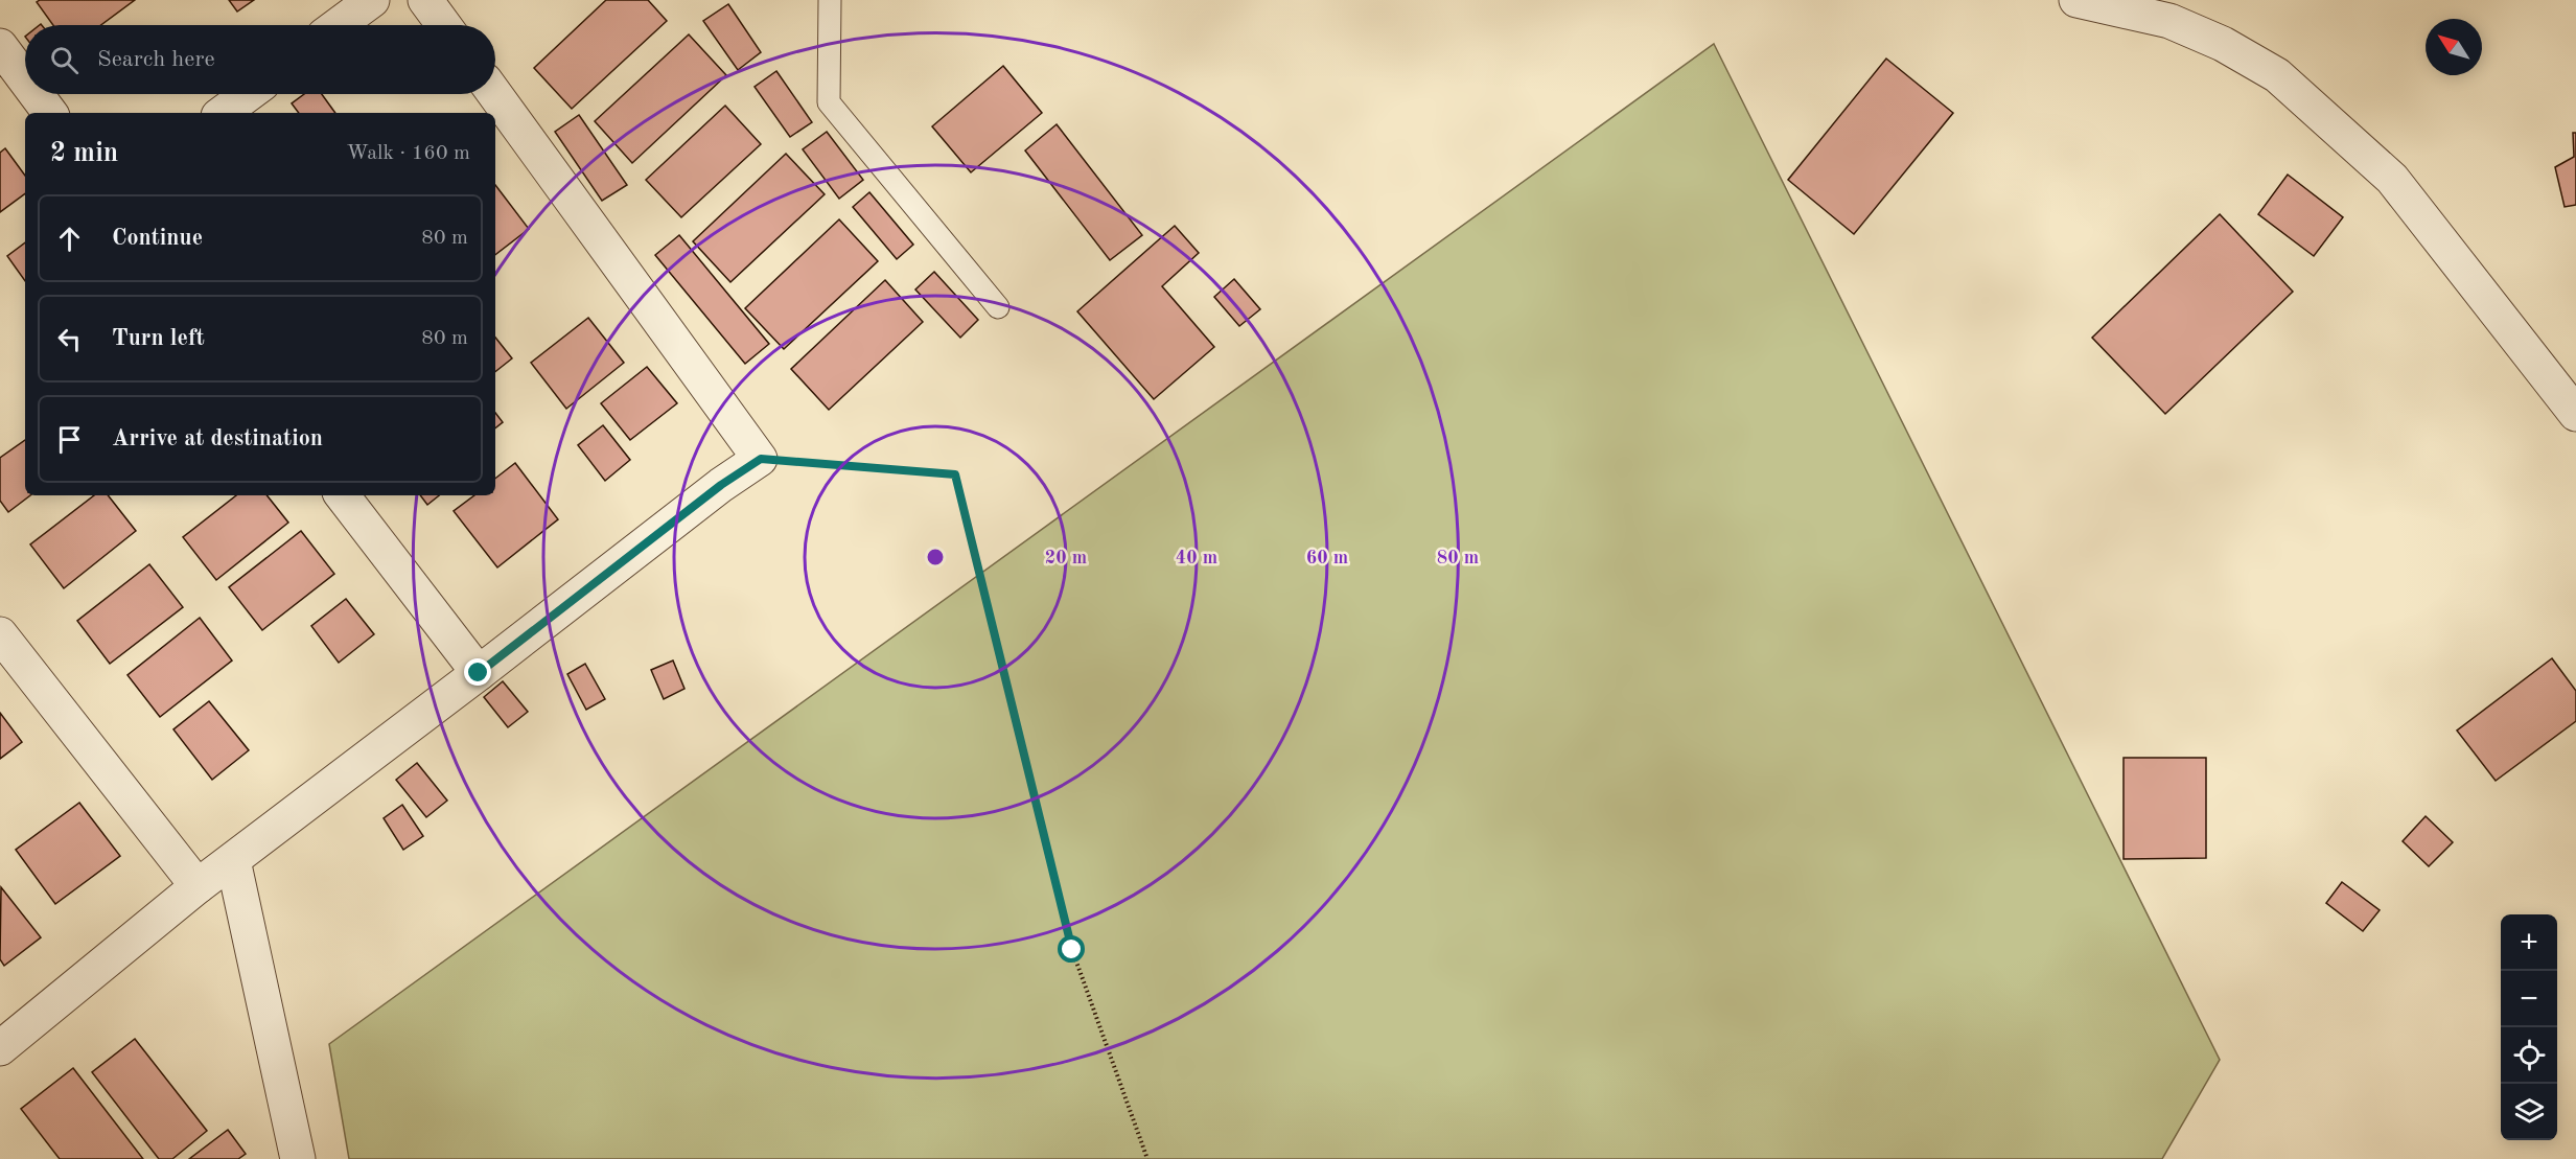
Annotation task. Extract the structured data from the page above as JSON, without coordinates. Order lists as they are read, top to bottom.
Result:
{
  "north": "top left",
  "page": {
    "search": "Search here",
    "heading": ["2 min", "Walk · 160 m"],
    "list": [
      ["Continue", "80 m"],
      ["Turn left", "80 m"],
      "Arrive at destination"
    ],
    "map_buttons": ["+", "−"]
  },
  "rings": [
    "20 m",
    "40 m",
    "60 m",
    "80 m"
  ]
}
